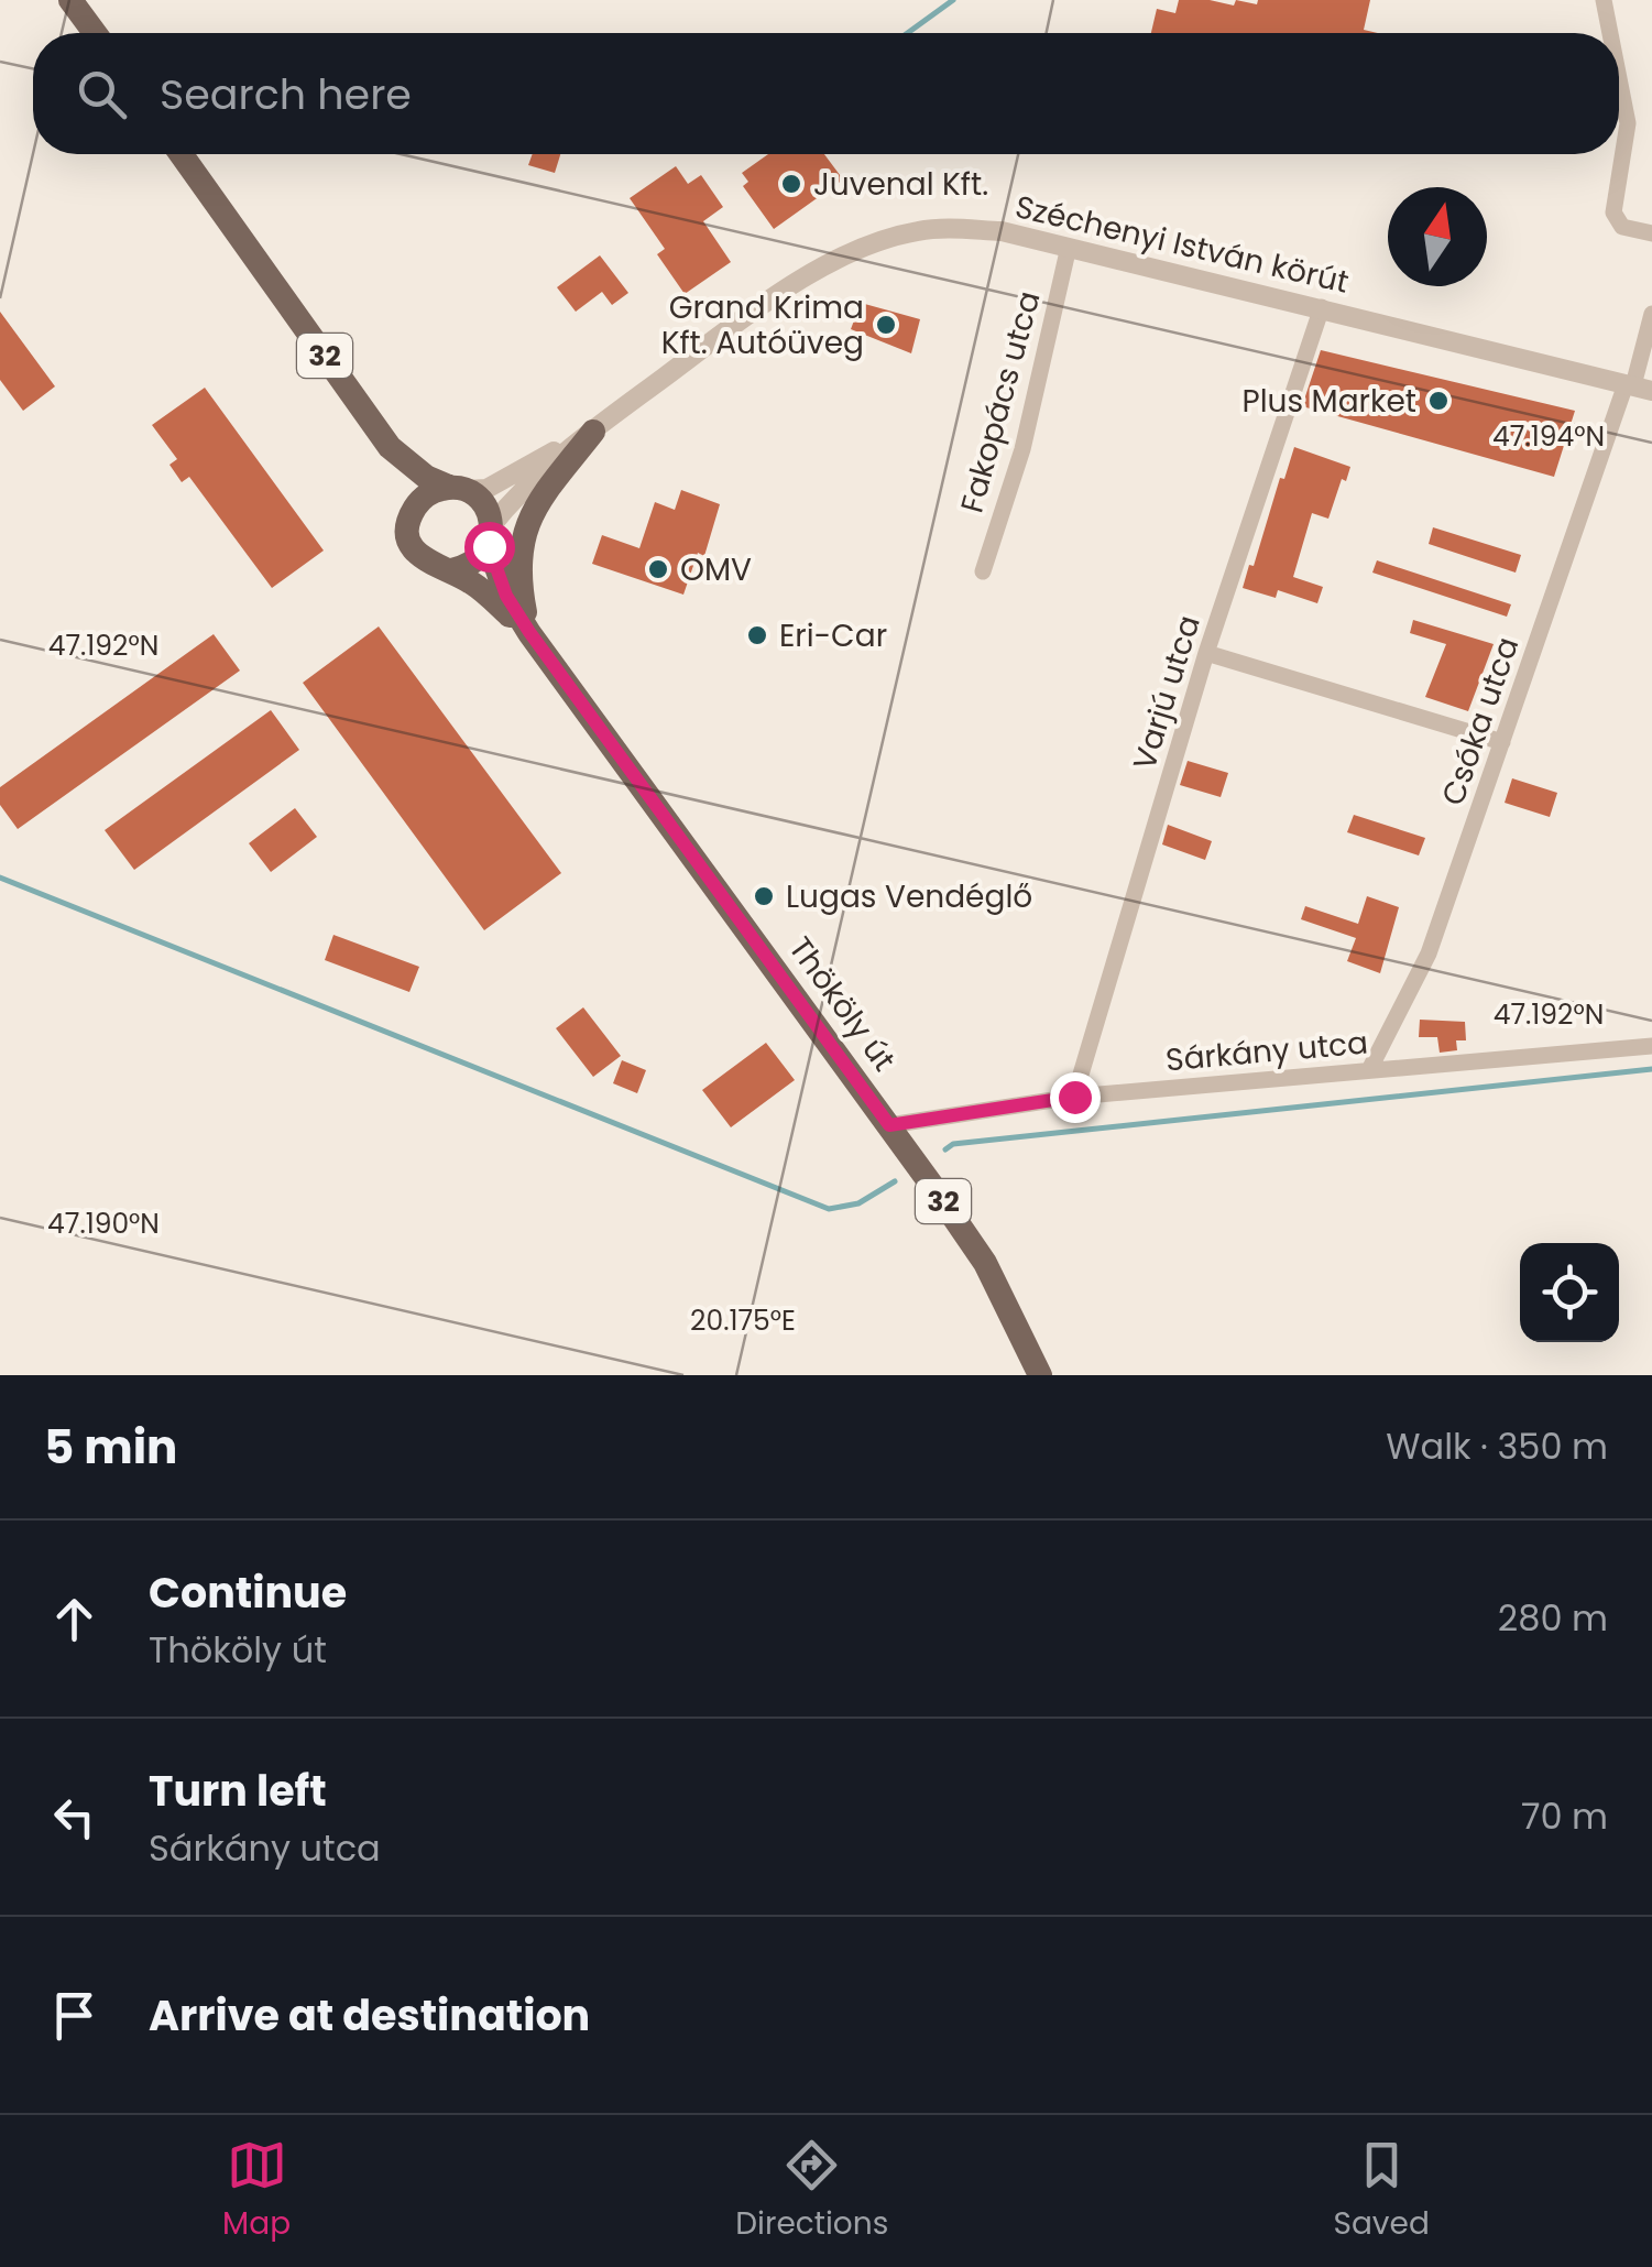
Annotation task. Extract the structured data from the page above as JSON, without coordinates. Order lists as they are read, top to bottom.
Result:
{
  "streets": {
    "main road": ["32", "Thököly út"],
    "street": [
      "Széchenyi István körút",
      "Fakopács utca",
      "Varjú utca",
      "Csóka utca",
      "Sárkány utca"
    ]
  },
  "crossings": [
    ["Széchenyi István körút", "32"],
    ["Széchenyi István körút", "Fakopács utca"],
    ["Széchenyi István körút", "Varjú utca"],
    ["Széchenyi István körút", "Csóka utca"],
    ["Széchenyi István körút", "Thököly út"],
    ["32", "Thököly út"],
    ["Varjú utca", "Sárkány utca"],
    ["Csóka utca", "Sárkány utca"],
    ["Thököly út", "Sárkány utca"]
  ],
  "places": [
    "Juvenal Kft.",
    "Grand Krima Kft. Autóüveg",
    "Plus Market",
    "OMV",
    "Eri-Car",
    "Lugas Vendéglő"
  ],
  "north": "top",
  "page": {
    "search": "Search here",
    "heading": ["5 min", "Walk · 350 m"],
    "list": [
      ["Continue", "Thököly út", "280 m"],
      ["Turn left", "Sárkány utca", "70 m"],
      "Arrive at destination"
    ],
    "nav": ["Map", "Directions", "Saved"]
  },
  "coordinates": [
    "47.194°N",
    "47.192°N",
    "47.190°N",
    "20.175°E"
  ]
}
